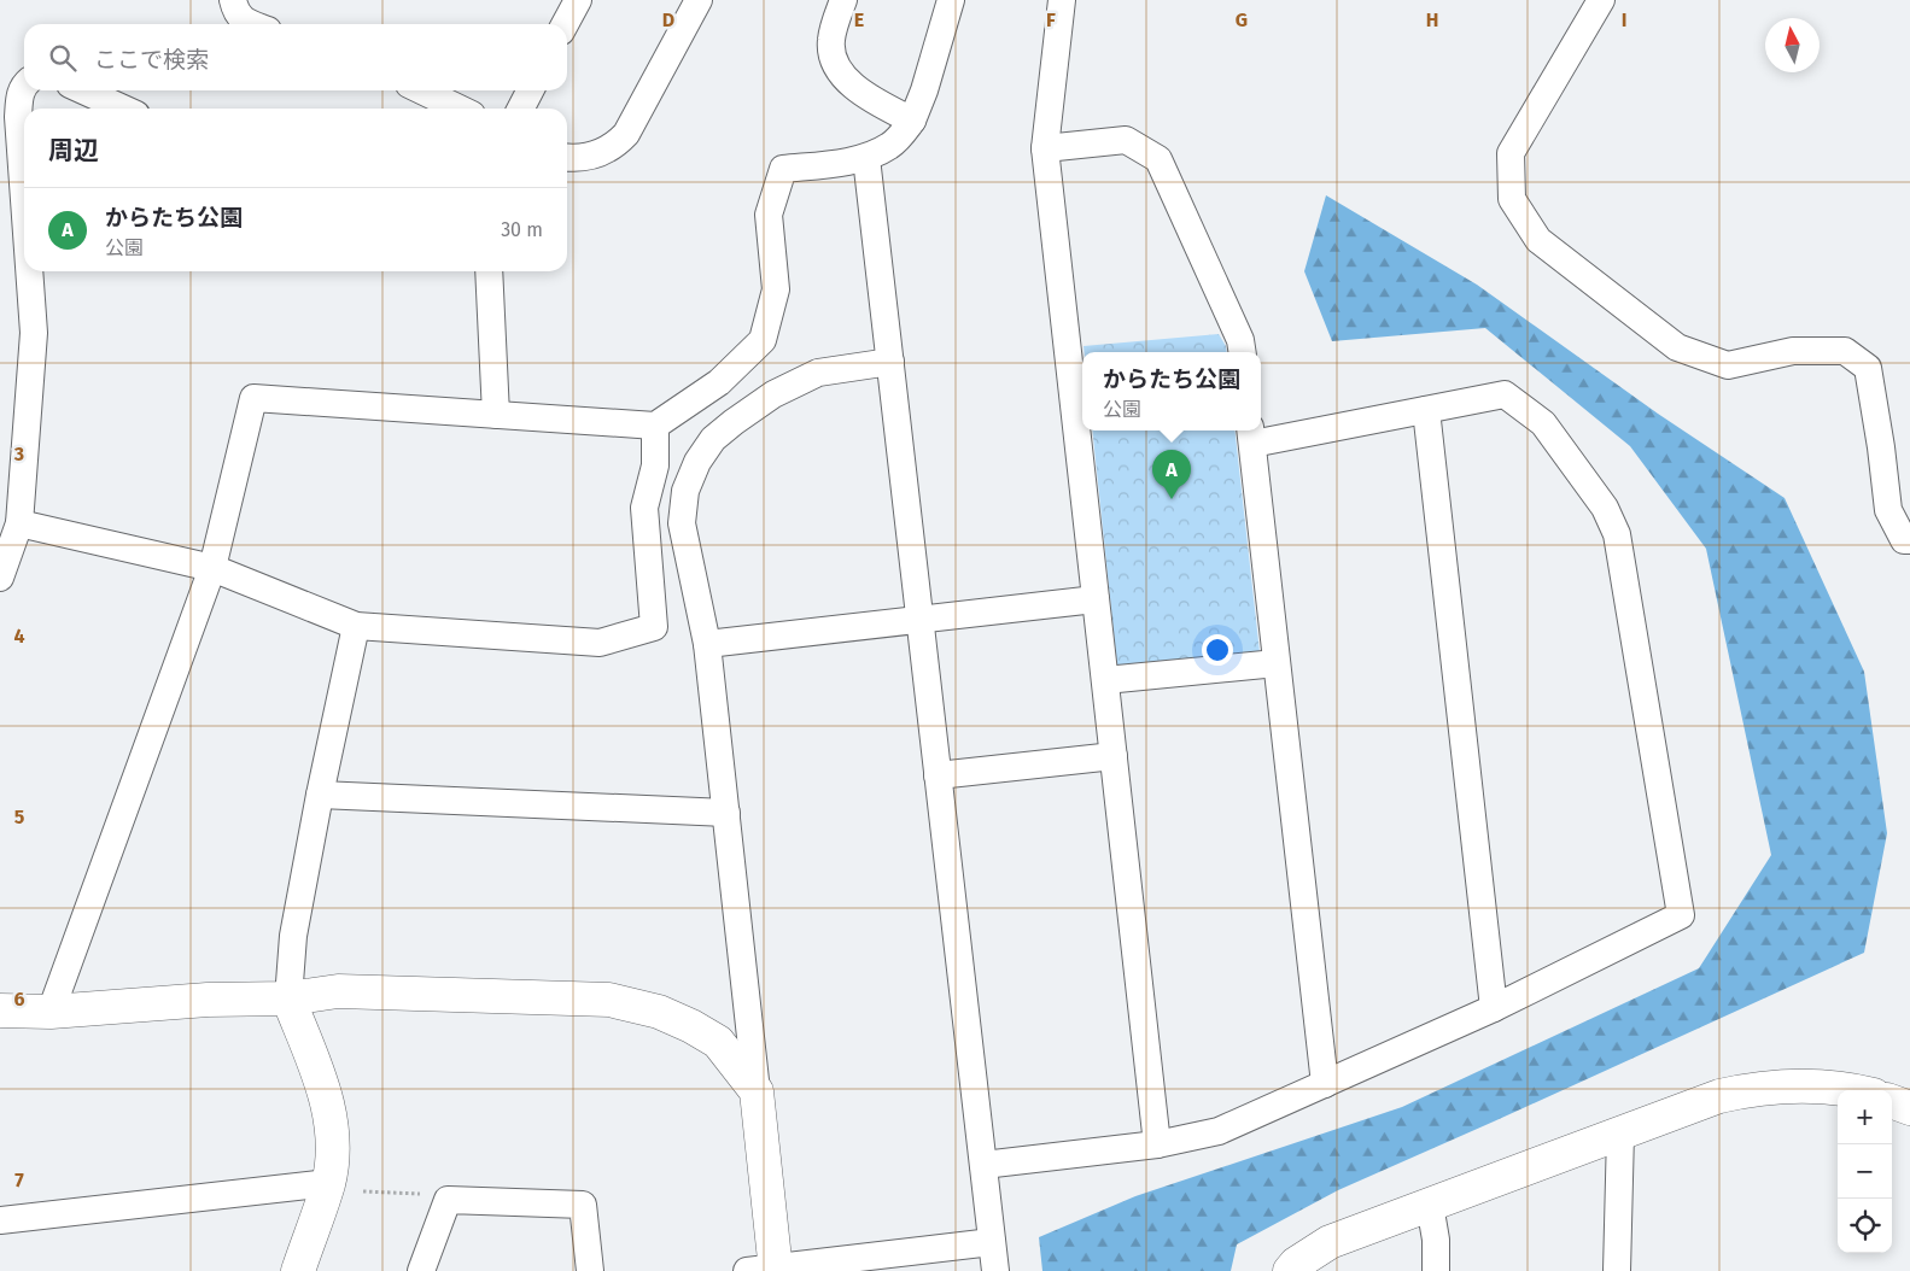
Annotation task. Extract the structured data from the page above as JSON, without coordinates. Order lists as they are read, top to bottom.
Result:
{
  "north": "top",
  "page": {
    "search": "ここで検索",
    "heading": "周辺",
    "list": [
      {
        "mark": "A",
        "name": "からたち公園",
        "note": "公園",
        "value": "30 m"
      }
    ],
    "popup": ["からたち公園", "公園"],
    "pins": "A",
    "map_buttons": ["+", "−"]
  },
  "grid": {
    "columns": [
      "D",
      "E",
      "F",
      "G",
      "H",
      "I"
    ],
    "rows": [
      "3",
      "4",
      "5",
      "6",
      "7"
    ]
  }
}
